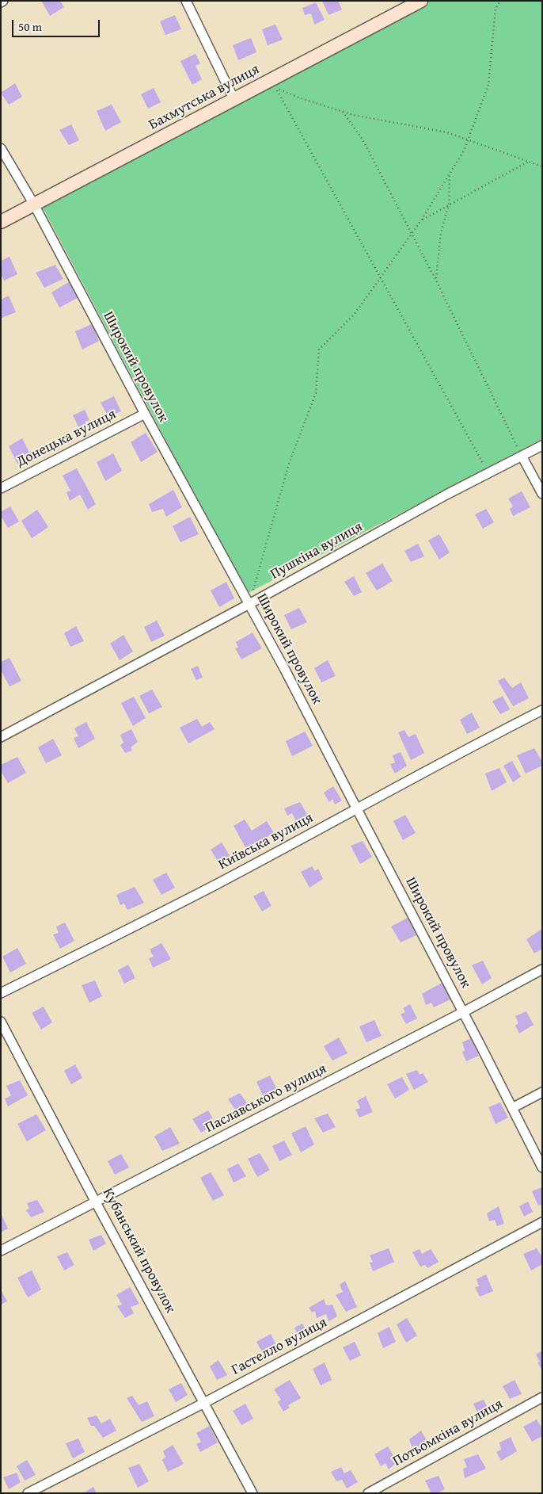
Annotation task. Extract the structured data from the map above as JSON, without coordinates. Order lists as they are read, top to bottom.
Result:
{
  "streets": {
    "street": [
      "Бахмутська вулиця",
      "Широкий провулок",
      "Донецька вулиця",
      "Пушкіна вулиця",
      "Київська вулиця",
      "Паславського вулиця",
      "Кубанський провулок",
      "Гастелло вулиця",
      "Потьомкіна вулиця"
    ]
  },
  "crossings": [
    ["Бахмутська вулиця", "Широкий провулок"],
    ["Широкий провулок", "Донецька вулиця"],
    ["Широкий провулок", "Пушкіна вулиця"],
    ["Широкий провулок", "Київська вулиця"],
    ["Широкий провулок", "Паславського вулиця"],
    ["Паславського вулиця", "Кубанський провулок"],
    ["Кубанський провулок", "Гастелло вулиця"]
  ],
  "scale_bar": "50 m"
}
